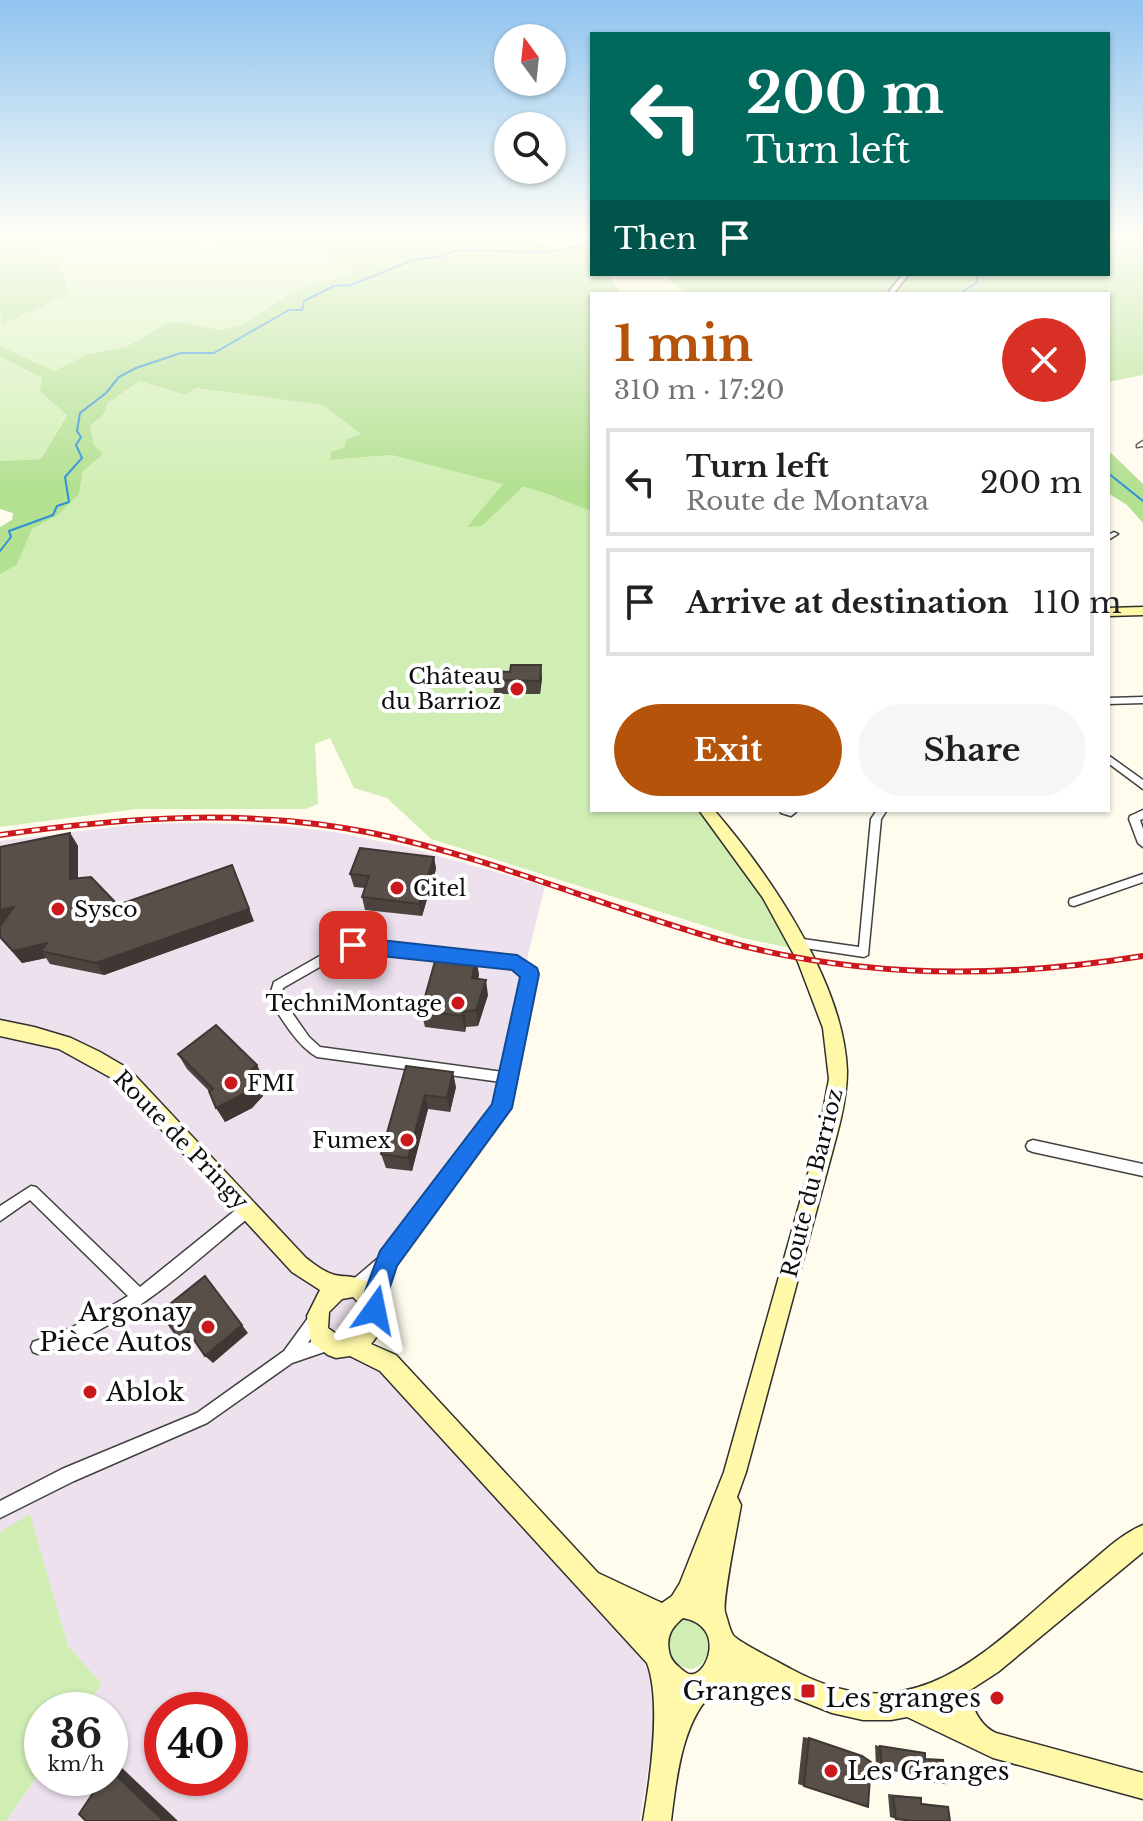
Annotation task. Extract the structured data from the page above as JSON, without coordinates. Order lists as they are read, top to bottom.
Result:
{
  "streets": {
    "street": ["Route de Pringy", "Route du Barrioz"]
  },
  "places": {
    "other": [
      "Château du Barrioz",
      "Citel",
      "Sysco",
      "TechniMontage",
      "FMI",
      "Fumex",
      "Argonay Pièce Autos",
      "Ablok",
      "Les granges",
      "Les Granges"
    ],
    "transit": ["Granges"]
  },
  "north": "top",
  "page": {
    "turn": ["200 m", "Turn left"],
    "then": "Then",
    "heading": ["1 min", "310 m · 17:20"],
    "list": [
      {
        "name": "Turn left",
        "note": "Route de Montava",
        "value": "200 m"
      },
      {
        "name": "Arrive at destination",
        "value": "110 m"
      }
    ],
    "buttons": ["Exit", "Share"],
    "speed": "36 km/h",
    "limit": "40"
  }
}
